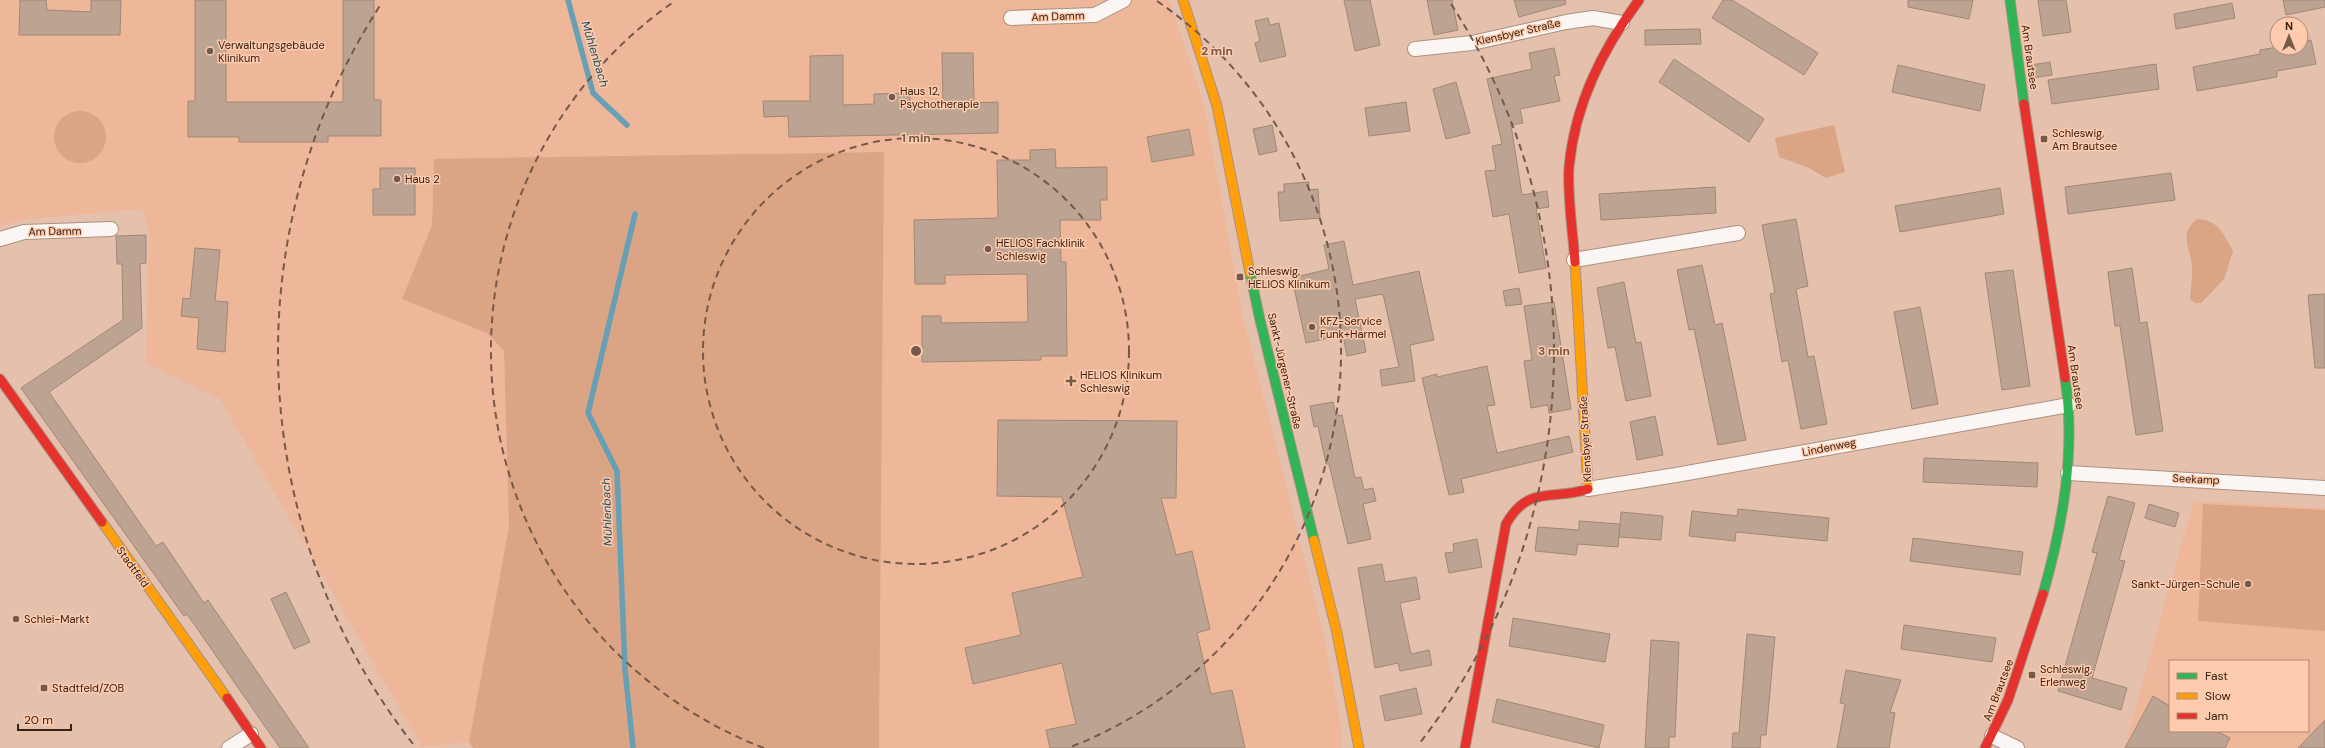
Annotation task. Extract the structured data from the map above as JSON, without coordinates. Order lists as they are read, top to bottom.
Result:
{
  "streets": {
    "street": [
      "Am Damm",
      "Klensbyer Straße",
      "Am Brautsee",
      "Sankt-Jürgener-Straße",
      "Lindenweg",
      "Seekamp",
      "Stadtfeld"
    ]
  },
  "crossings": [
    ["Klensbyer Straße", "Lindenweg"],
    ["Am Brautsee", "Lindenweg"],
    ["Am Brautsee", "Seekamp"]
  ],
  "water": ["Mühlenbach"],
  "places": {
    "other": [
      "Verwaltungsgebäude Klinikum",
      "Haus 12, Psychotherapie",
      "Haus 2",
      "HELIOS Fachklinik Schleswig",
      "KFZ-Service Funk+Harmel",
      "Sankt-Jürgen-Schule",
      "Schlei-Markt"
    ],
    "transit": [
      "Schleswig, Am Brautsee",
      "Schleswig, HELIOS Klinikum",
      "Schleswig, Erlenweg",
      "Stadtfeld/ZOB"
    ],
    "health": ["HELIOS Klinikum Schleswig"]
  },
  "legend": ["Fast", "Slow", "Jam"],
  "scale_bar": "20 m",
  "north": "top",
  "rings": ["2 min", "1 min", "3 min"]
}
